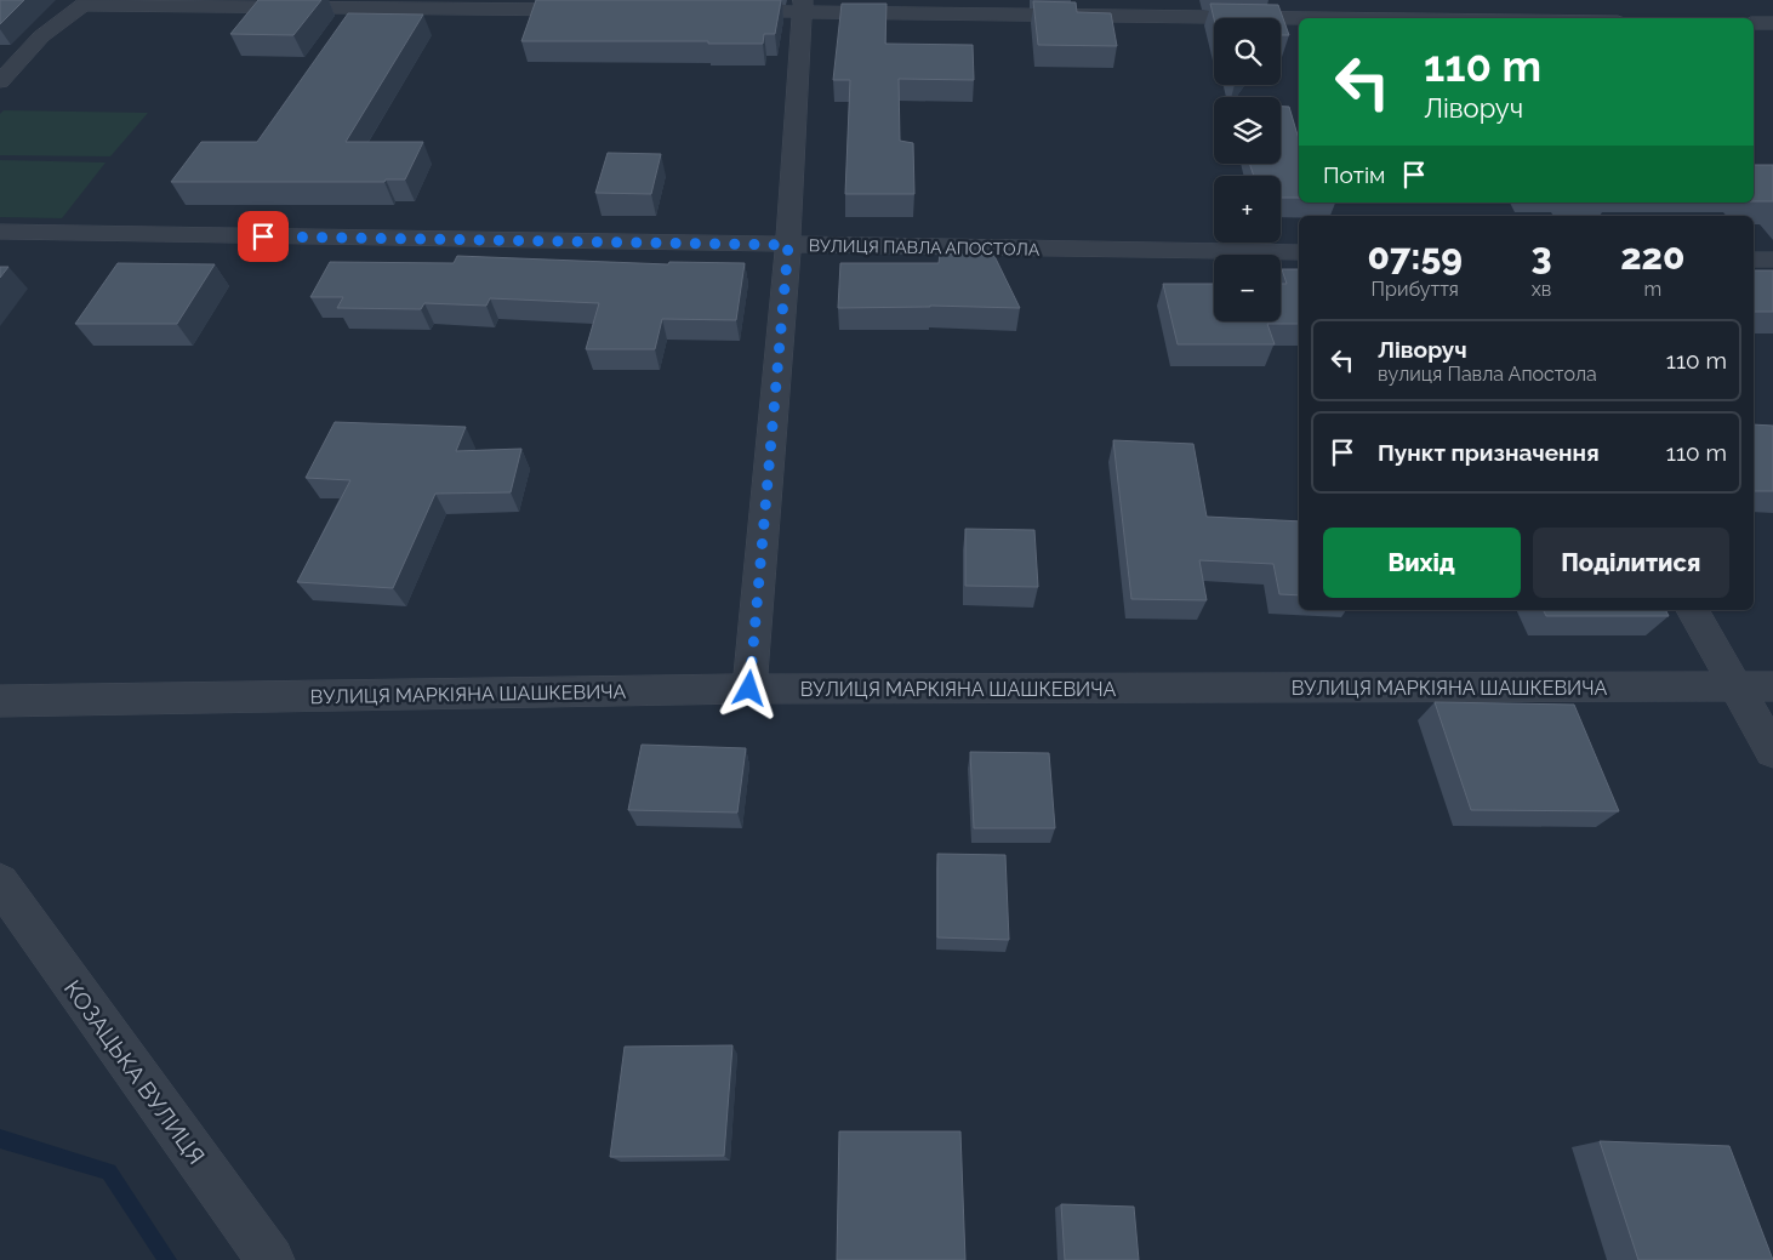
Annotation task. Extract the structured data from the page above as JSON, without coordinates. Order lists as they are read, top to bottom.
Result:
{
  "streets": {
    "street": ["ВУЛИЦЯ ПАВЛА АПОСТОЛА", "ВУЛИЦЯ МАРКІЯНА ШАШКЕВИЧА", "КОЗАЦЬКА ВУЛИЦЯ"]
  },
  "page": {
    "map_buttons": ["+", "−"],
    "turn": ["110 m", "Ліворуч"],
    "then": "Потім",
    "eta": [
      "07:59",
      "Прибуття",
      "3",
      "хв",
      "220",
      "m"
    ],
    "list": [
      {
        "name": "Ліворуч",
        "note": "вулиця Павла Апостола",
        "value": "110 m"
      },
      {
        "name": "Пункт призначення",
        "value": "110 m"
      }
    ],
    "buttons": ["Вихід", "Поділитися"]
  }
}
